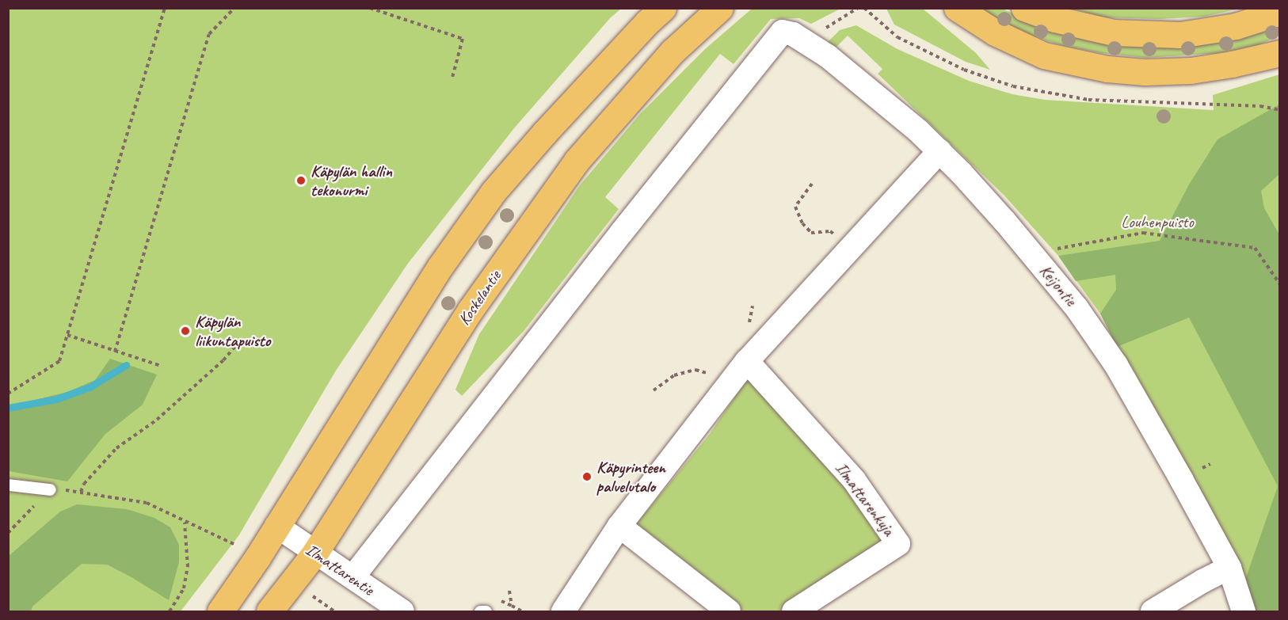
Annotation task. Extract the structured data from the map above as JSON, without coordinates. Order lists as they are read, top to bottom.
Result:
{
  "streets": {
    "main road": ["Koskelantie"],
    "street": ["Keijontie", "Ilmattarenkuja", "Ilmattarentie"]
  },
  "crossings": [
    ["Keijontie", "Ilmattarentie"],
    ["Koskelantie", "Ilmattarentie"]
  ],
  "parks": ["Louhenpuisto"],
  "places": ["Käpylän hallin tekonurmi", "Käpylän liikuntapuisto", "Käpyrinteen palvelutalo"]
}
